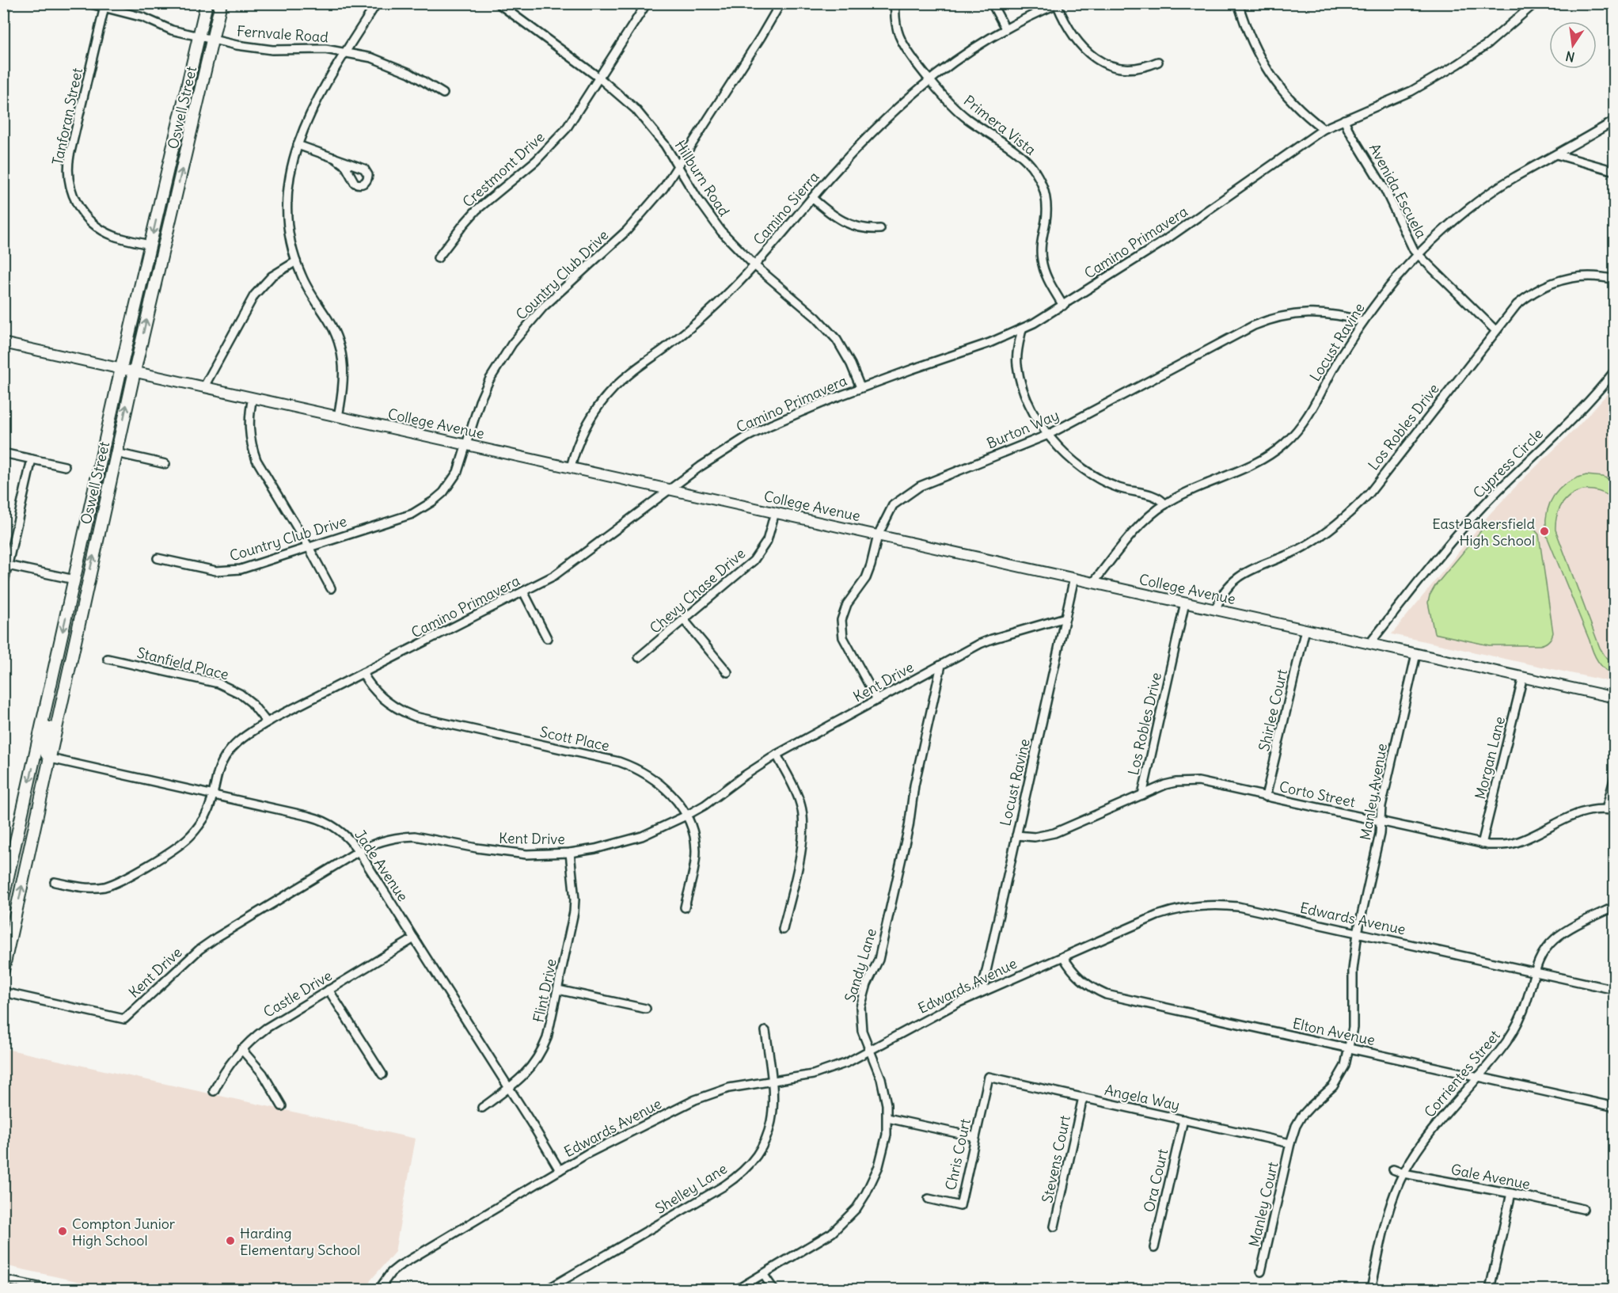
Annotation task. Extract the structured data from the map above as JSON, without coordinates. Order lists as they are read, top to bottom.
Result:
{
  "streets": {
    "main road": ["Oswell Street"],
    "street": [
      "Fernvale Road",
      "Tanforan Street",
      "Primera Vista",
      "Crestmont Drive",
      "Hillburn Road",
      "Avenida Escuela",
      "Camino Sierra",
      "Camino Primavera",
      "Country Club Drive",
      "Locust Ravine",
      "College Avenue",
      "Los Robles Drive",
      "Burton Way",
      "Cypress Circle",
      "Chevy Chase Drive",
      "Stanfield Place",
      "Kent Drive",
      "Shirlee Court",
      "Scott Place",
      "Morgan Lane",
      "Manley Avenue",
      "Corto Street",
      "Jade Avenue",
      "Edwards Avenue",
      "Sandy Lane",
      "Flint Drive",
      "Castle Drive",
      "Elton Avenue",
      "Corrientes Street",
      "Angela Way",
      "Chris Court",
      "Stevens Court",
      "Gale Avenue",
      "Ora Court",
      "Shelley Lane",
      "Manley Court"
    ]
  },
  "crossings": [
    ["Fernvale Road", "Oswell Street"],
    ["Fernvale Road", "Tanforan Street"],
    ["Oswell Street", "Tanforan Street"],
    ["Oswell Street", "College Avenue"],
    ["Oswell Street", "Jade Avenue"],
    ["Primera Vista", "Camino Sierra"],
    ["Primera Vista", "Camino Primavera"],
    ["Crestmont Drive", "Hillburn Road"],
    ["Hillburn Road", "Camino Sierra"],
    ["Hillburn Road", "Camino Primavera"],
    ["Hillburn Road", "Country Club Drive"],
    ["Avenida Escuela", "Camino Primavera"],
    ["Avenida Escuela", "Locust Ravine"],
    ["Avenida Escuela", "Los Robles Drive"],
    ["Camino Sierra", "College Avenue"],
    ["Camino Primavera", "College Avenue"],
    ["Camino Primavera", "Stanfield Place"],
    ["Camino Primavera", "Scott Place"],
    ["Camino Primavera", "Jade Avenue"],
    ["Country Club Drive", "College Avenue"],
    ["Locust Ravine", "College Avenue"],
    ["Locust Ravine", "Burton Way"],
    ["Locust Ravine", "Kent Drive"],
    ["Locust Ravine", "Corto Street"],
    ["Locust Ravine", "Edwards Avenue"],
    ["College Avenue", "Los Robles Drive"],
    ["College Avenue", "Burton Way"],
    ["College Avenue", "Cypress Circle"],
    ["College Avenue", "Chevy Chase Drive"],
    ["College Avenue", "Shirlee Court"],
    ["College Avenue", "Morgan Lane"],
    ["College Avenue", "Manley Avenue"],
    ["Los Robles Drive", "Corto Street"],
    ["Burton Way", "Kent Drive"],
    ["Kent Drive", "Scott Place"],
    ["Kent Drive", "Jade Avenue"],
    ["Kent Drive", "Sandy Lane"],
    ["Kent Drive", "Flint Drive"],
    ["Shirlee Court", "Corto Street"],
    ["Morgan Lane", "Corto Street"],
    ["Manley Avenue", "Corto Street"],
    ["Manley Avenue", "Edwards Avenue"],
    ["Manley Avenue", "Elton Avenue"],
    ["Manley Avenue", "Angela Way"],
    ["Manley Avenue", "Manley Court"],
    ["Jade Avenue", "Edwards Avenue"],
    ["Jade Avenue", "Flint Drive"],
    ["Jade Avenue", "Castle Drive"],
    ["Edwards Avenue", "Sandy Lane"],
    ["Edwards Avenue", "Elton Avenue"],
    ["Edwards Avenue", "Corrientes Street"],
    ["Edwards Avenue", "Shelley Lane"],
    ["Elton Avenue", "Corrientes Street"],
    ["Corrientes Street", "Gale Avenue"],
    ["Angela Way", "Chris Court"],
    ["Angela Way", "Stevens Court"],
    ["Angela Way", "Ora Court"],
    ["Angela Way", "Manley Court"]
  ],
  "places": ["East Bakersfield High School", "Compton Junior High School", "Harding Elementary School"],
  "north": "bottom"
}
